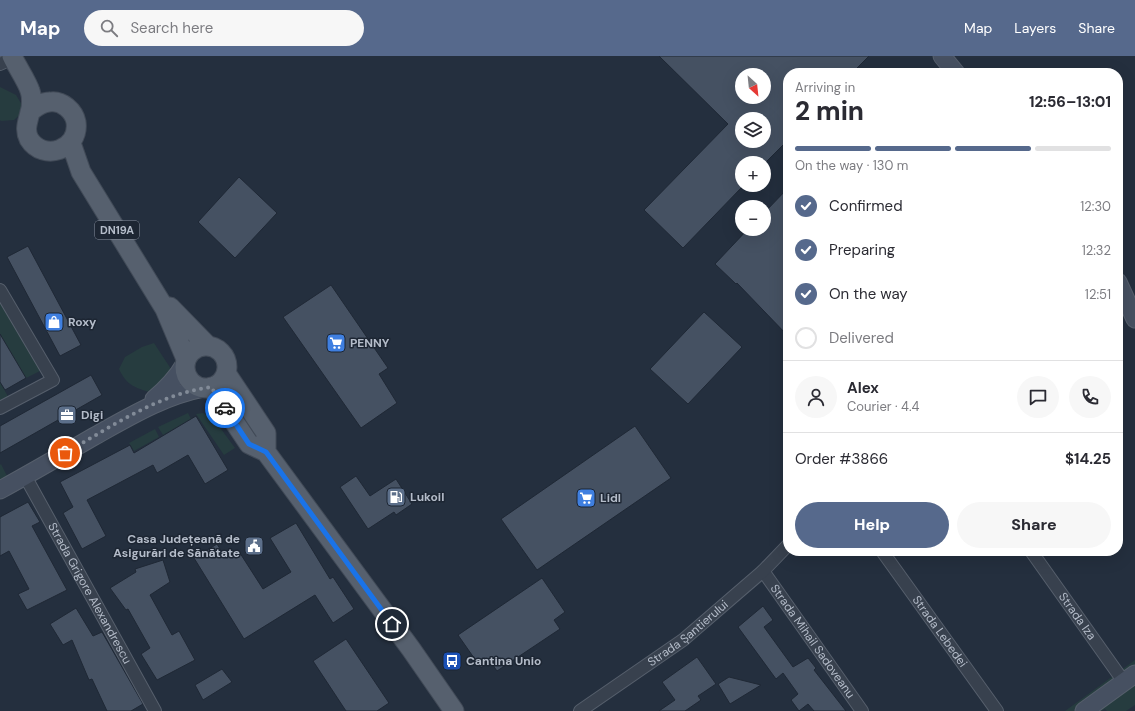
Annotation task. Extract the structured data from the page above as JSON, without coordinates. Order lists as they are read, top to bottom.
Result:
{
  "streets": {
    "main road": ["DN19A"],
    "street": [
      "Strada Grigore Alexandrescu",
      "Strada Iza",
      "Strada Lebedei",
      "Strada Șantierului",
      "Strada Mihail Sadoveanu"
    ]
  },
  "crossings": [
    ["Strada Șantierului", "Strada Mihail Sadoveanu"]
  ],
  "places": {
    "shop": ["Roxy"],
    "supermarket": ["PENNY", "Lidl"],
    "office": ["Digi"],
    "fuel station": ["Lukoil"],
    "public building": ["Casa Județeană de Asigurări de Sănătate"],
    "bus stop": ["Cantina Unio"]
  },
  "north": "bottom right",
  "page": {
    "header": "Map",
    "search": "Search here",
    "nav": ["Map", "Layers", "Share"],
    "map_buttons": ["+", "−"],
    "heading": ["2 min", "Arriving in", "12:56–13:01"],
    "panel": [
      "Alex",
      "Courier · 4.4",
      "Order #3866",
      "$14.25"
    ],
    "bar": "On the way · 130 m",
    "list": [
      ["Confirmed", "12:30"],
      ["Preparing", "12:32"],
      ["On the way", "12:51"],
      "Delivered"
    ],
    "buttons": ["Help", "Share"]
  }
}
